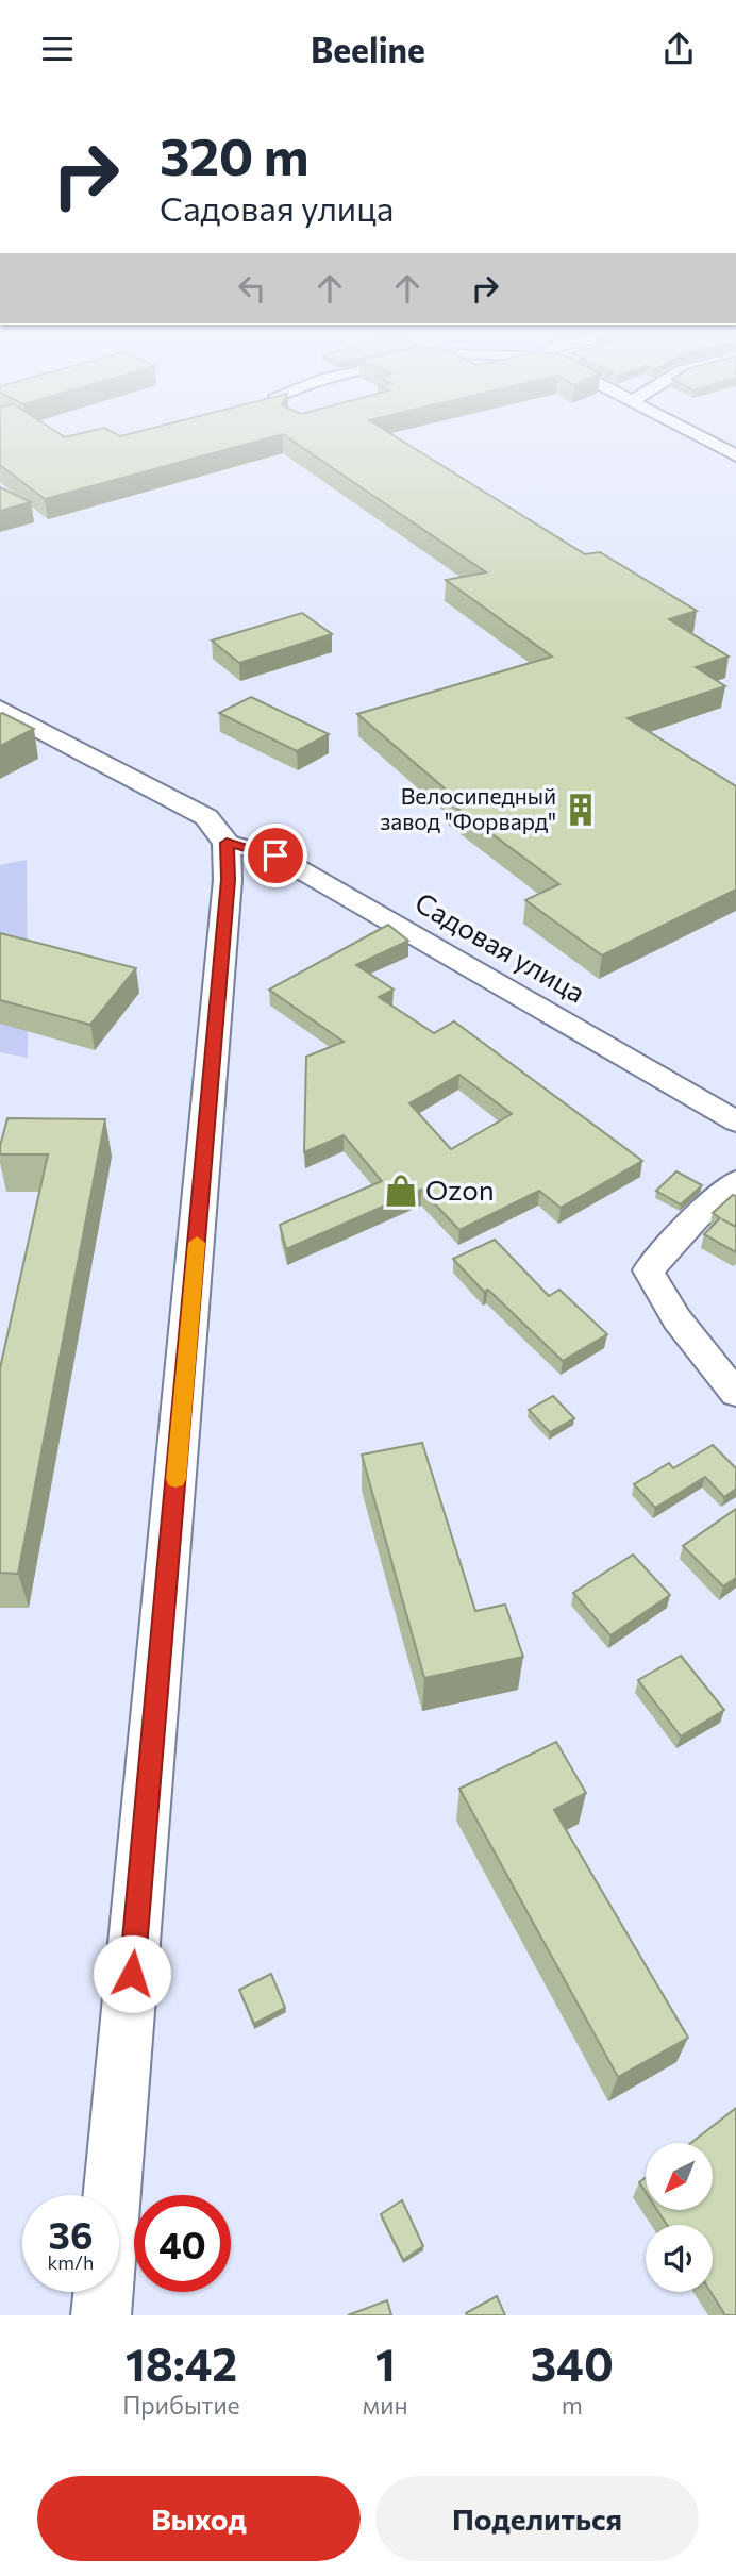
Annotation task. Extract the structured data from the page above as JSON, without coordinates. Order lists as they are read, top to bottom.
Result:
{
  "streets": {
    "street": ["Садовая улица"]
  },
  "places": {
    "building": ["Велосипедный завод \"Форвард\""],
    "shop": ["Ozon"]
  },
  "north": "bottom left",
  "page": {
    "header": "Beeline",
    "turn": ["320 m", "Садовая улица"],
    "speed": "36 km/h",
    "limit": "40",
    "eta": [
      "18:42",
      "Прибытие",
      "1",
      "мин",
      "340",
      "m"
    ],
    "buttons": ["Выход", "Поделиться"]
  }
}
